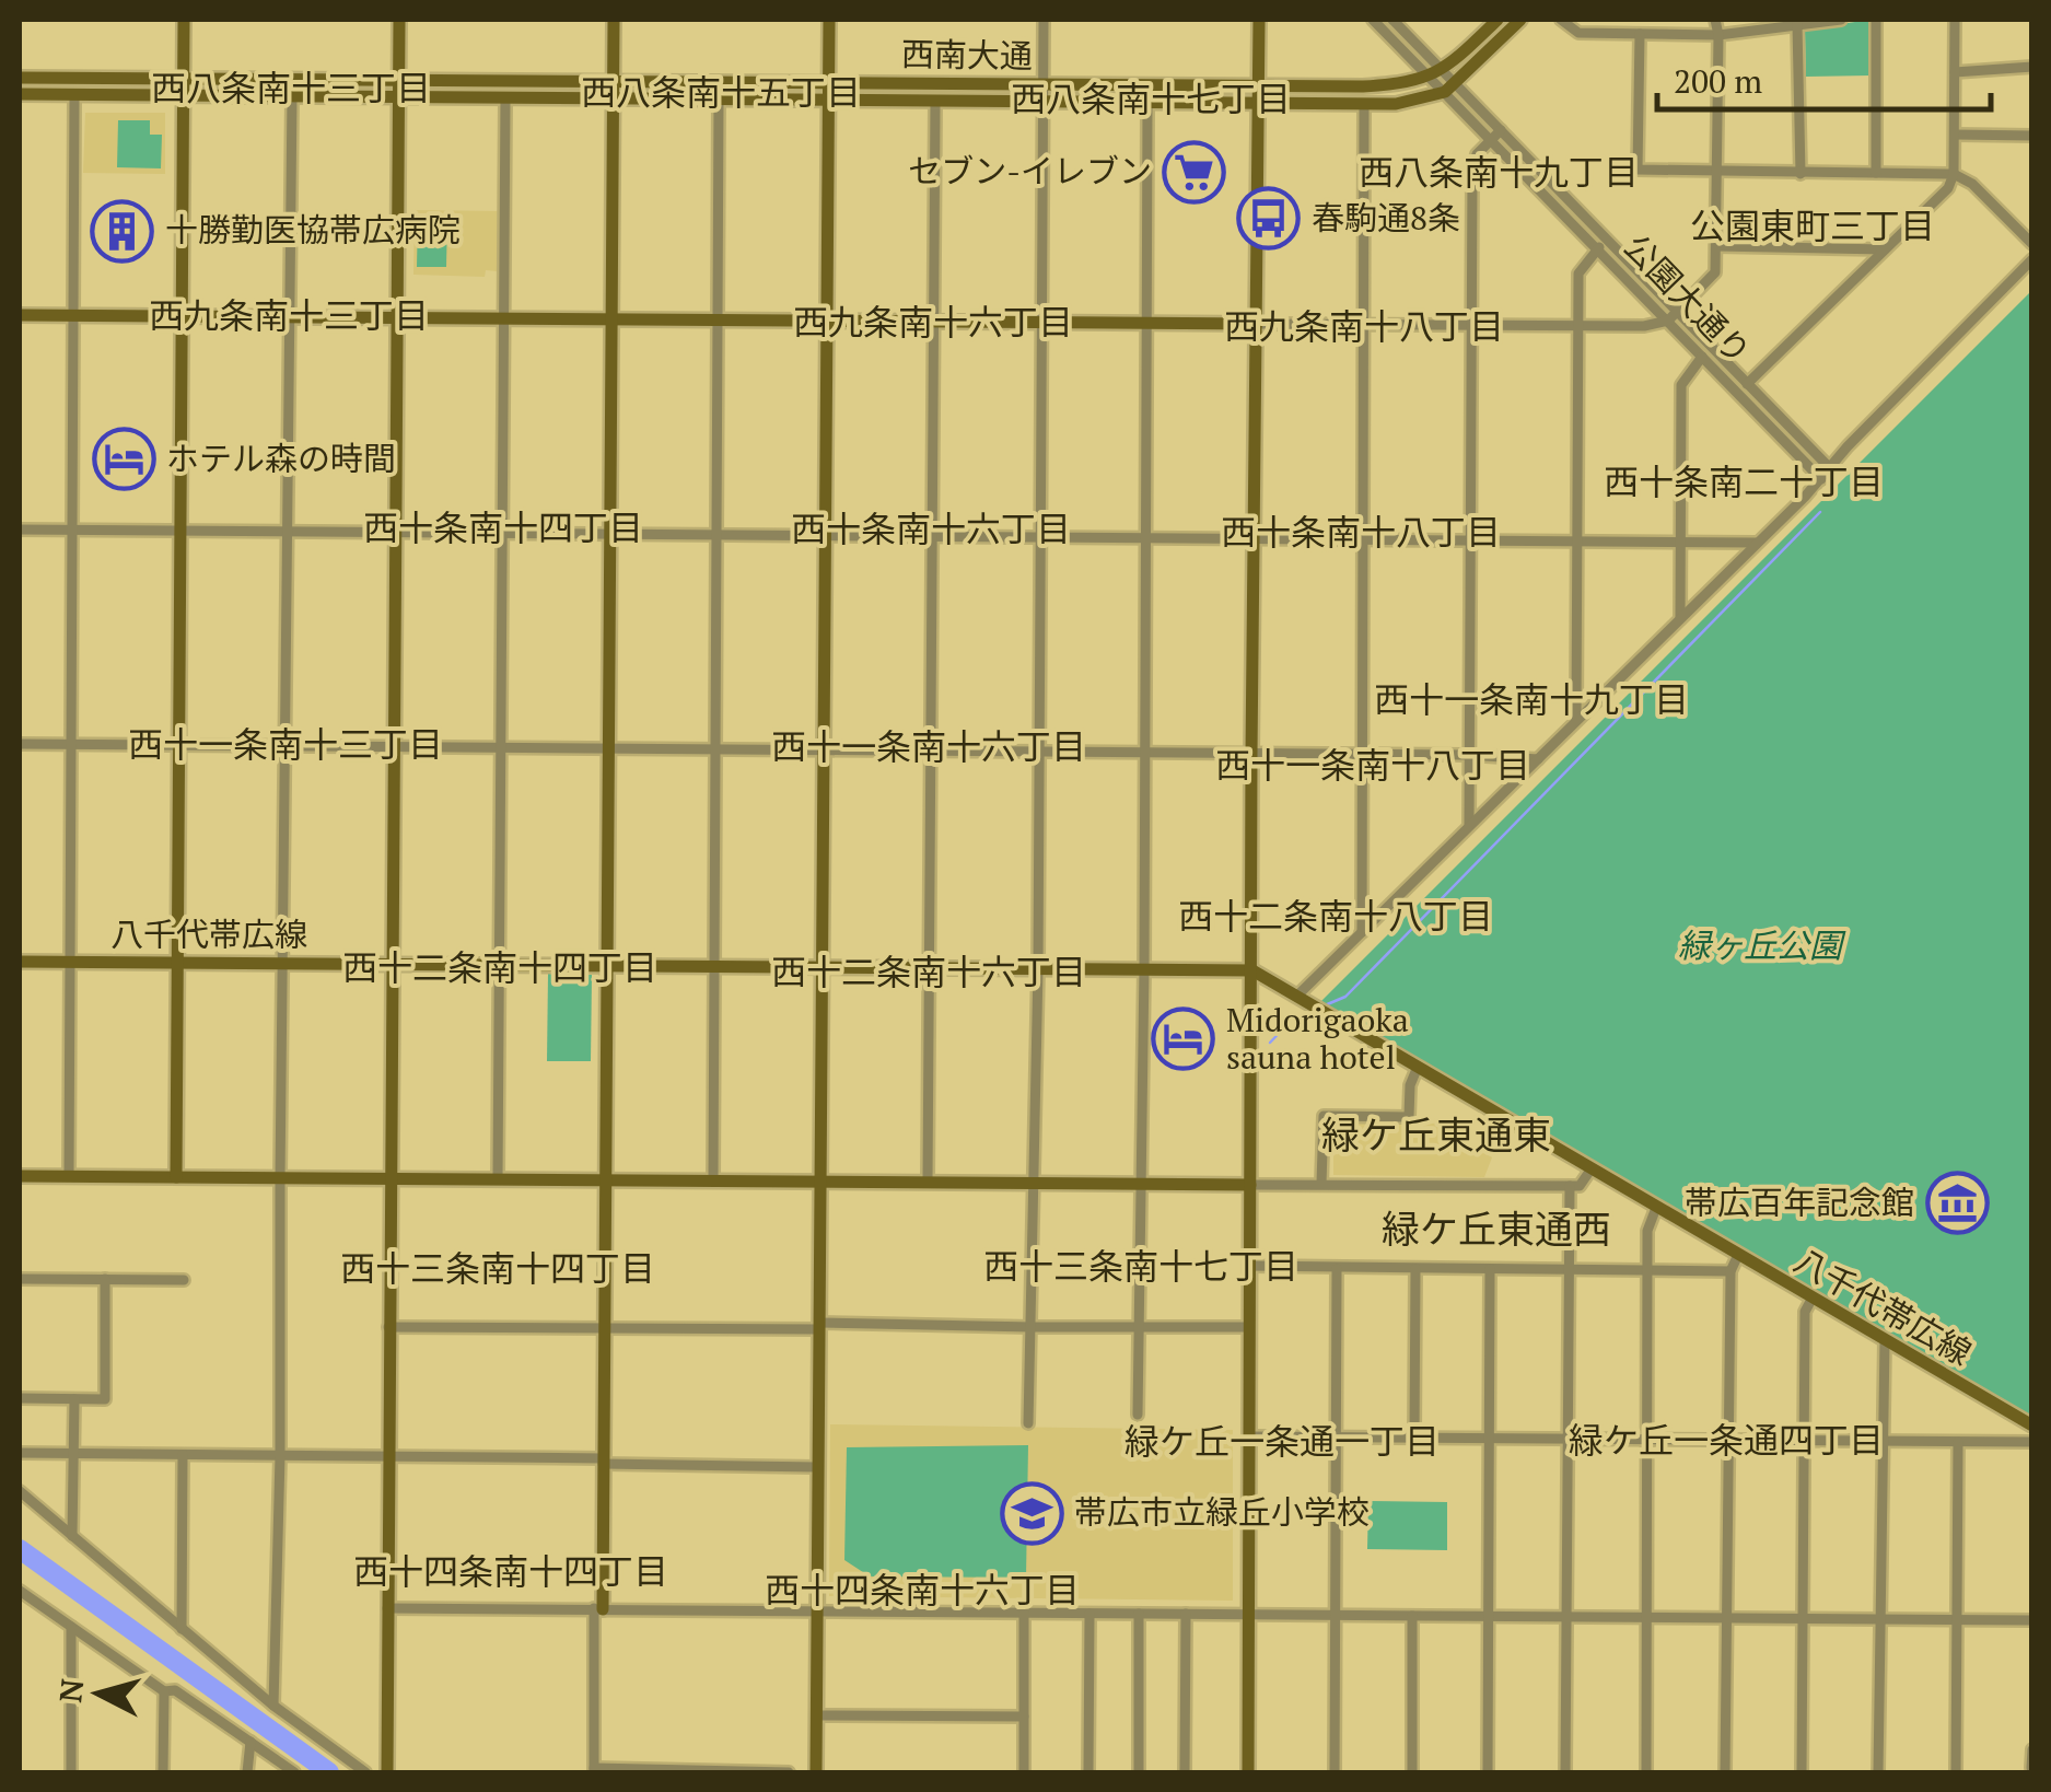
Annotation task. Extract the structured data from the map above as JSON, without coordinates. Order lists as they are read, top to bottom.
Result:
{
  "streets": {
    "street": ["西南大通", "公園大通り", "八千代帯広線"]
  },
  "crossings": [
    ["西南大通", "公園大通り"]
  ],
  "districts": [
    "西八条南十三丁目",
    "西八条南十五丁目",
    "西八条南十七丁目",
    "西八条南十九丁目",
    "公園東町三丁目",
    "西九条南十三丁目",
    "西九条南十六丁目",
    "西九条南十八丁目",
    "西十条南二十丁目",
    "西十条南十四丁目",
    "西十条南十六丁目",
    "西十条南十八丁目",
    "西十一条南十九丁目",
    "西十一条南十三丁目",
    "西十一条南十六丁目",
    "西十一条南十八丁目",
    "西十二条南十八丁目",
    "西十二条南十四丁目",
    "西十二条南十六丁目",
    "緑ケ丘東通東",
    "緑ケ丘東通西",
    "西十三条南十七丁目",
    "西十三条南十四丁目",
    "緑ケ丘一条通四丁目",
    "緑ケ丘一条通一丁目",
    "西十四条南十四丁目",
    "西十四条南十六丁目"
  ],
  "parks": ["緑ヶ丘公園"],
  "places": {
    "supermarket": ["セブン-イレブン"],
    "bus stop": ["春駒通8条"],
    "building": ["十勝勤医協帯広病院"],
    "hotel": ["ホテル森の時間", "Midorigaoka sauna hotel"],
    "museum": ["帯広百年記念館"],
    "school or university": ["帯広市立緑丘小学校"]
  },
  "scale_bar": "200 m",
  "north": "left"
}
